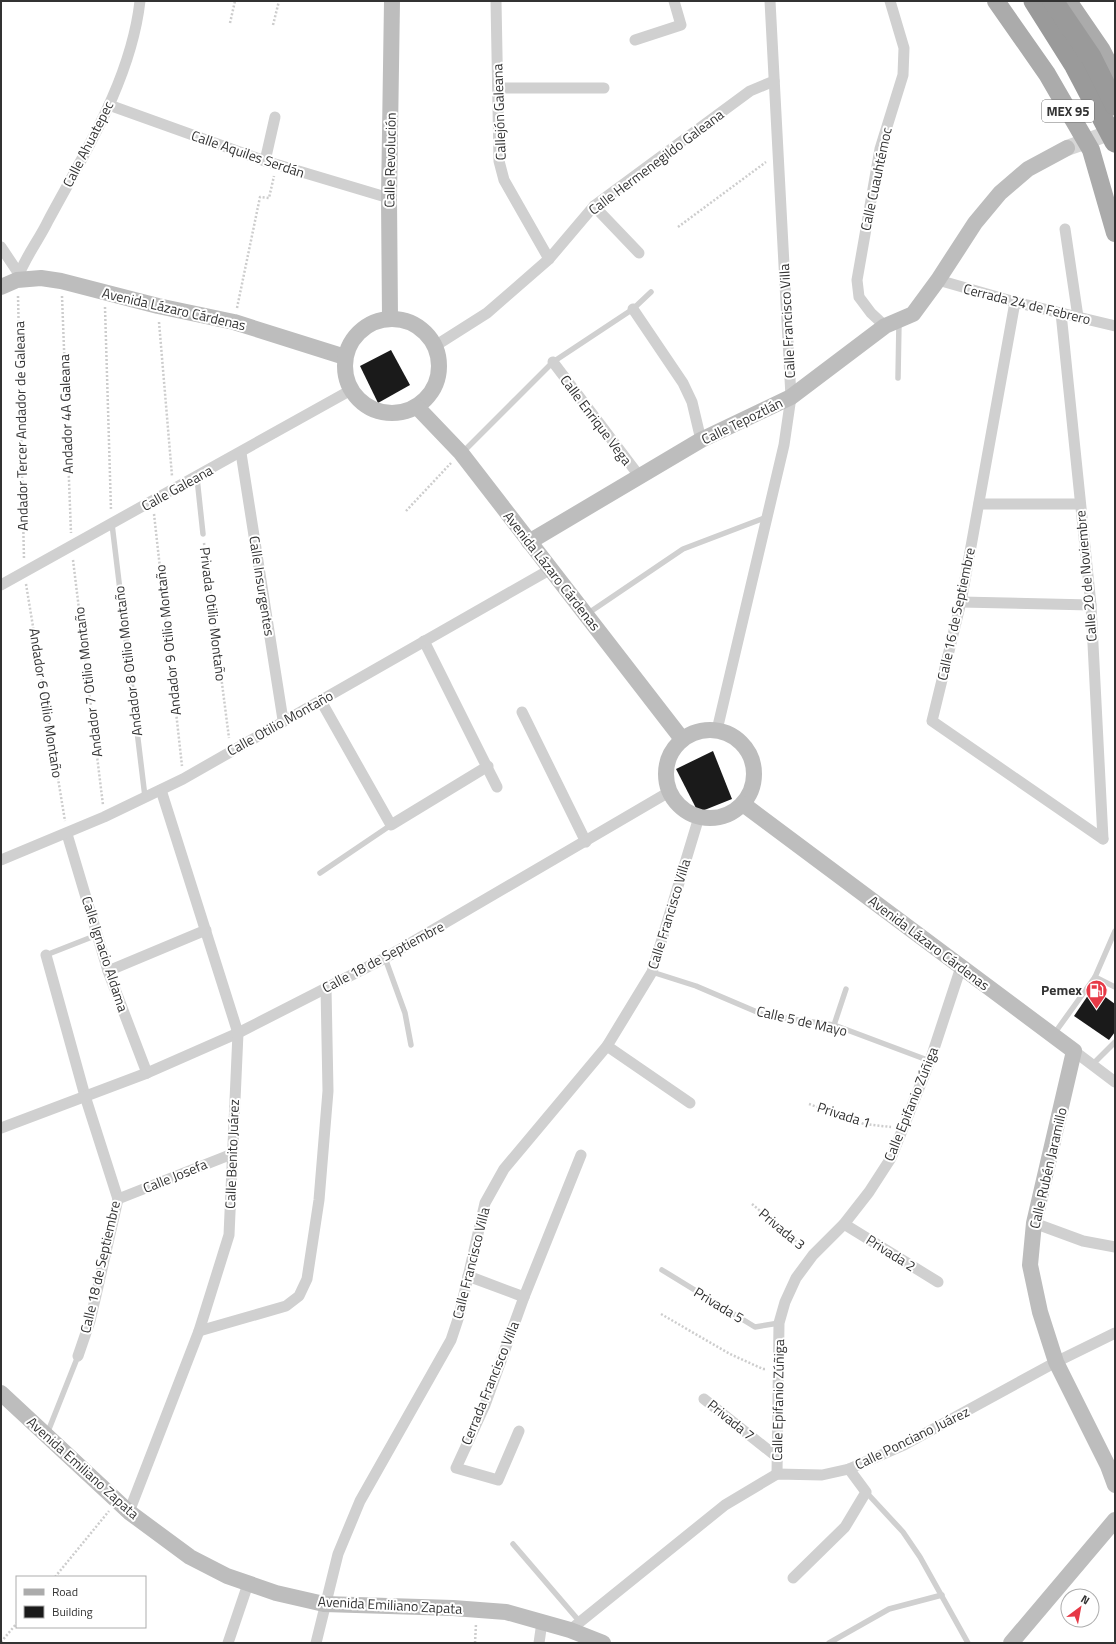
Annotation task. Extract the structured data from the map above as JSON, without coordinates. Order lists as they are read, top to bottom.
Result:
{
  "streets": {
    "highway": ["MEX 95"],
    "street": [
      "Callejón Galeana",
      "Calle Ahuatepec",
      "Calle Aquiles Serdán",
      "Calle Revolución",
      "Calle Hermenegildo Galeana",
      "Calle Cuauhtémoc",
      "Cerrada 24 de Febrero",
      "Avenida Lázaro Cárdenas",
      "Calle Francisco Villa",
      "Calle Enrique Vega",
      "Calle Tepoztlán",
      "Calle Galeana",
      "Calle 20 de Noviembre",
      "Calle Insurgentes",
      "Calle 16 de Septiembre",
      "Calle Otilio Montaño",
      "Calle Ignacio Aldama",
      "Calle 18 de Septiembre",
      "Calle Epifanio Zúñiga",
      "Calle Benito Juárez",
      "Calle Rubén Jaramillo",
      "Calle Josefa",
      "Privada 2",
      "Cerrada Francisco Villa",
      "Privada 7",
      "Calle Ponciano Juárez",
      "Avenida Emiliano Zapata"
    ],
    "lane": [
      "Privada Otilio Montaño",
      "Andador 8 Otilio Montaño",
      "Calle 5 de Mayo",
      "Privada 5"
    ],
    "path": [
      "Andador 4A Galeana",
      "Andador Tercer Andador de Galeana",
      "Andador 9 Otilio Montaño",
      "Andador 7 Otilio Montaño",
      "Andador 6 Otilio Montaño",
      "Privada 1",
      "Privada 3"
    ]
  },
  "crossings": [
    ["Callejón Galeana", "Calle Hermenegildo Galeana"],
    ["Calle Ahuatepec", "Calle Aquiles Serdán"],
    ["Calle Ahuatepec", "Avenida Lázaro Cárdenas"],
    ["Calle Ahuatepec", "Andador Tercer Andador de Galeana"],
    ["Calle Aquiles Serdán", "Calle Revolución"],
    ["Calle Revolución", "Calle Hermenegildo Galeana"],
    ["Calle Revolución", "Avenida Lázaro Cárdenas"],
    ["Calle Revolución", "Calle Galeana"],
    ["Calle Hermenegildo Galeana", "Avenida Lázaro Cárdenas"],
    ["Calle Hermenegildo Galeana", "Calle Francisco Villa"],
    ["Calle Hermenegildo Galeana", "Calle Galeana"],
    ["Calle Cuauhtémoc", "Calle Tepoztlán"],
    ["Cerrada 24 de Febrero", "Calle Tepoztlán"],
    ["Cerrada 24 de Febrero", "Calle 20 de Noviembre"],
    ["Cerrada 24 de Febrero", "Calle 16 de Septiembre"],
    ["Avenida Lázaro Cárdenas", "Calle Francisco Villa"],
    ["Avenida Lázaro Cárdenas", "Andador 4A Galeana"],
    ["Avenida Lázaro Cárdenas", "Calle Tepoztlán"],
    ["Avenida Lázaro Cárdenas", "Andador Tercer Andador de Galeana"],
    ["Avenida Lázaro Cárdenas", "Calle Galeana"],
    ["Avenida Lázaro Cárdenas", "Calle Otilio Montaño"],
    ["Avenida Lázaro Cárdenas", "Calle 18 de Septiembre"],
    ["Avenida Lázaro Cárdenas", "Calle Epifanio Zúñiga"],
    ["Avenida Lázaro Cárdenas", "Calle Rubén Jaramillo"],
    ["Calle Francisco Villa", "Calle Tepoztlán"],
    ["Calle Francisco Villa", "Calle 18 de Septiembre"],
    ["Calle Francisco Villa", "Calle 5 de Mayo"],
    ["Calle Francisco Villa", "Avenida Emiliano Zapata"],
    ["Andador 4A Galeana", "Calle Galeana"],
    ["Andador 4A Galeana", "Andador 7 Otilio Montaño"],
    ["Calle Enrique Vega", "Calle Tepoztlán"],
    ["Andador Tercer Andador de Galeana", "Calle Galeana"],
    ["Andador Tercer Andador de Galeana", "Andador 6 Otilio Montaño"],
    ["Calle Galeana", "Calle Insurgentes"],
    ["Calle Galeana", "Privada Otilio Montaño"],
    ["Calle Galeana", "Andador 9 Otilio Montaño"],
    ["Calle Galeana", "Andador 8 Otilio Montaño"],
    ["Calle Galeana", "Andador 7 Otilio Montaño"],
    ["Calle Galeana", "Andador 6 Otilio Montaño"],
    ["Calle 20 de Noviembre", "Calle 16 de Septiembre"],
    ["Calle Insurgentes", "Calle Otilio Montaño"],
    ["Privada Otilio Montaño", "Calle Otilio Montaño"],
    ["Andador 9 Otilio Montaño", "Calle Otilio Montaño"],
    ["Andador 8 Otilio Montaño", "Calle Otilio Montaño"],
    ["Andador 7 Otilio Montaño", "Calle Otilio Montaño"],
    ["Andador 6 Otilio Montaño", "Calle Otilio Montaño"],
    ["Andador 6 Otilio Montaño", "Calle Ignacio Aldama"],
    ["Calle Otilio Montaño", "Calle Ignacio Aldama"],
    ["Calle Otilio Montaño", "Calle Benito Juárez"],
    ["Calle Ignacio Aldama", "Calle 18 de Septiembre"],
    ["Calle 18 de Septiembre", "Calle Benito Juárez"],
    ["Calle 18 de Septiembre", "Calle Josefa"],
    ["Calle 18 de Septiembre", "Avenida Emiliano Zapata"],
    ["Calle 5 de Mayo", "Calle Epifanio Zúñiga"],
    ["Calle Epifanio Zúñiga", "Privada 1"],
    ["Calle Epifanio Zúñiga", "Privada 3"],
    ["Calle Epifanio Zúñiga", "Privada 2"],
    ["Calle Epifanio Zúñiga", "Privada 5"],
    ["Calle Epifanio Zúñiga", "Privada 7"],
    ["Calle Epifanio Zúñiga", "Calle Ponciano Juárez"],
    ["Calle Benito Juárez", "Calle Josefa"],
    ["Calle Benito Juárez", "Avenida Emiliano Zapata"],
    ["Calle Rubén Jaramillo", "Calle Ponciano Juárez"]
  ],
  "places": {
    "fuel station": ["Pemex"]
  },
  "legend": ["Road", "Building"],
  "north": "top right"
}
